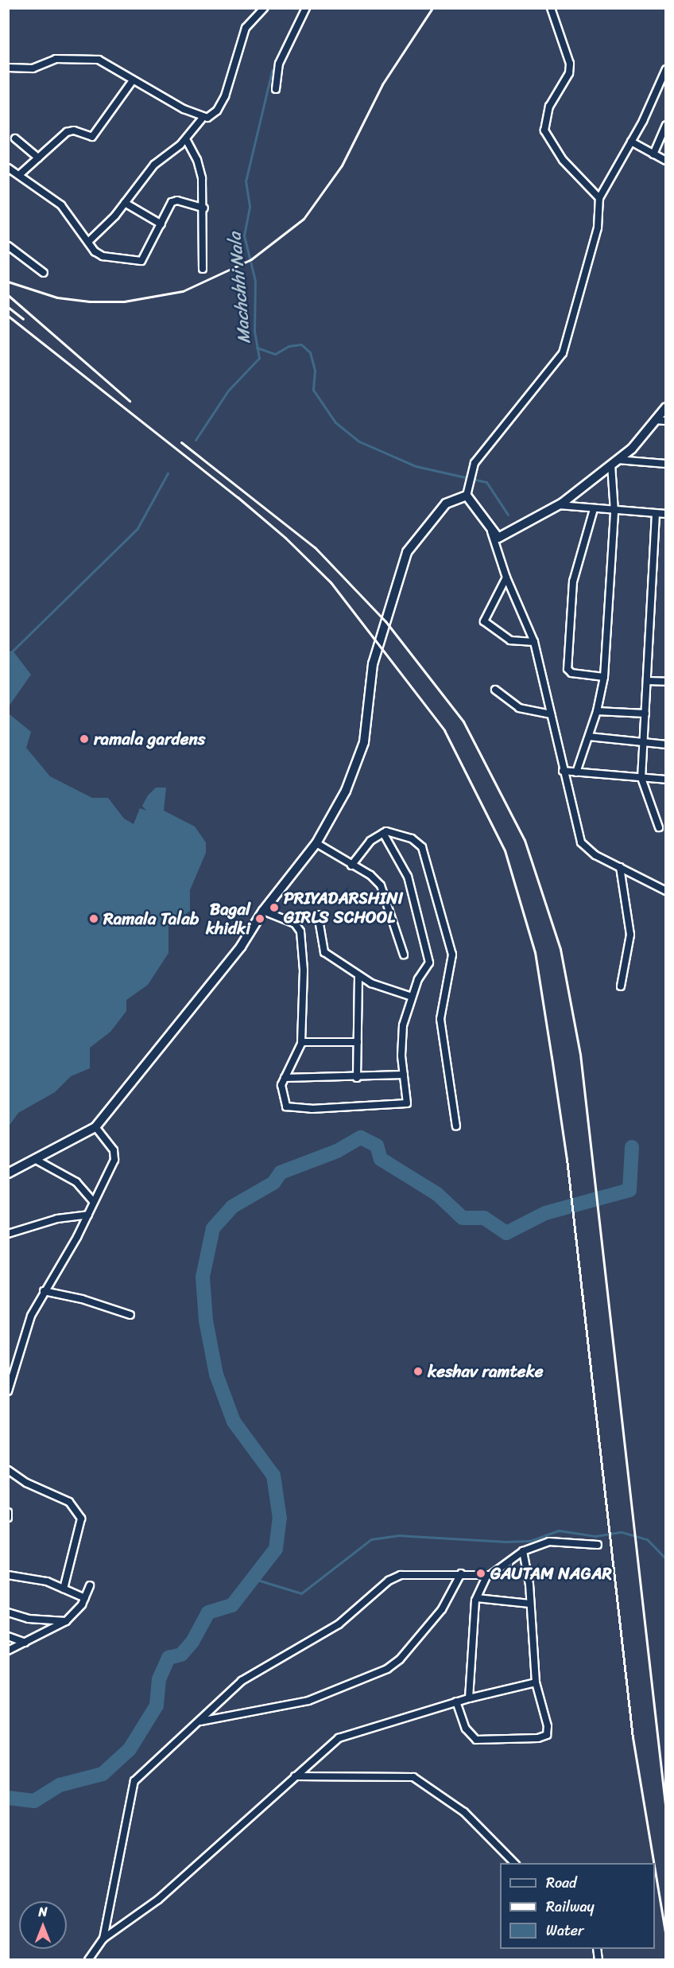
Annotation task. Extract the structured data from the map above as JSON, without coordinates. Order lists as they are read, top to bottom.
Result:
{
  "water": ["Machchhi Nala"],
  "places": [
    "ramala gardens",
    "PRIYADARSHINI GIRLS SCHOOL",
    "Ramala Talab",
    "Bagal khidki",
    "keshav ramteke",
    "GAUTAM NAGAR"
  ],
  "legend": ["Road", "Railway", "Water"],
  "north": "top"
}
